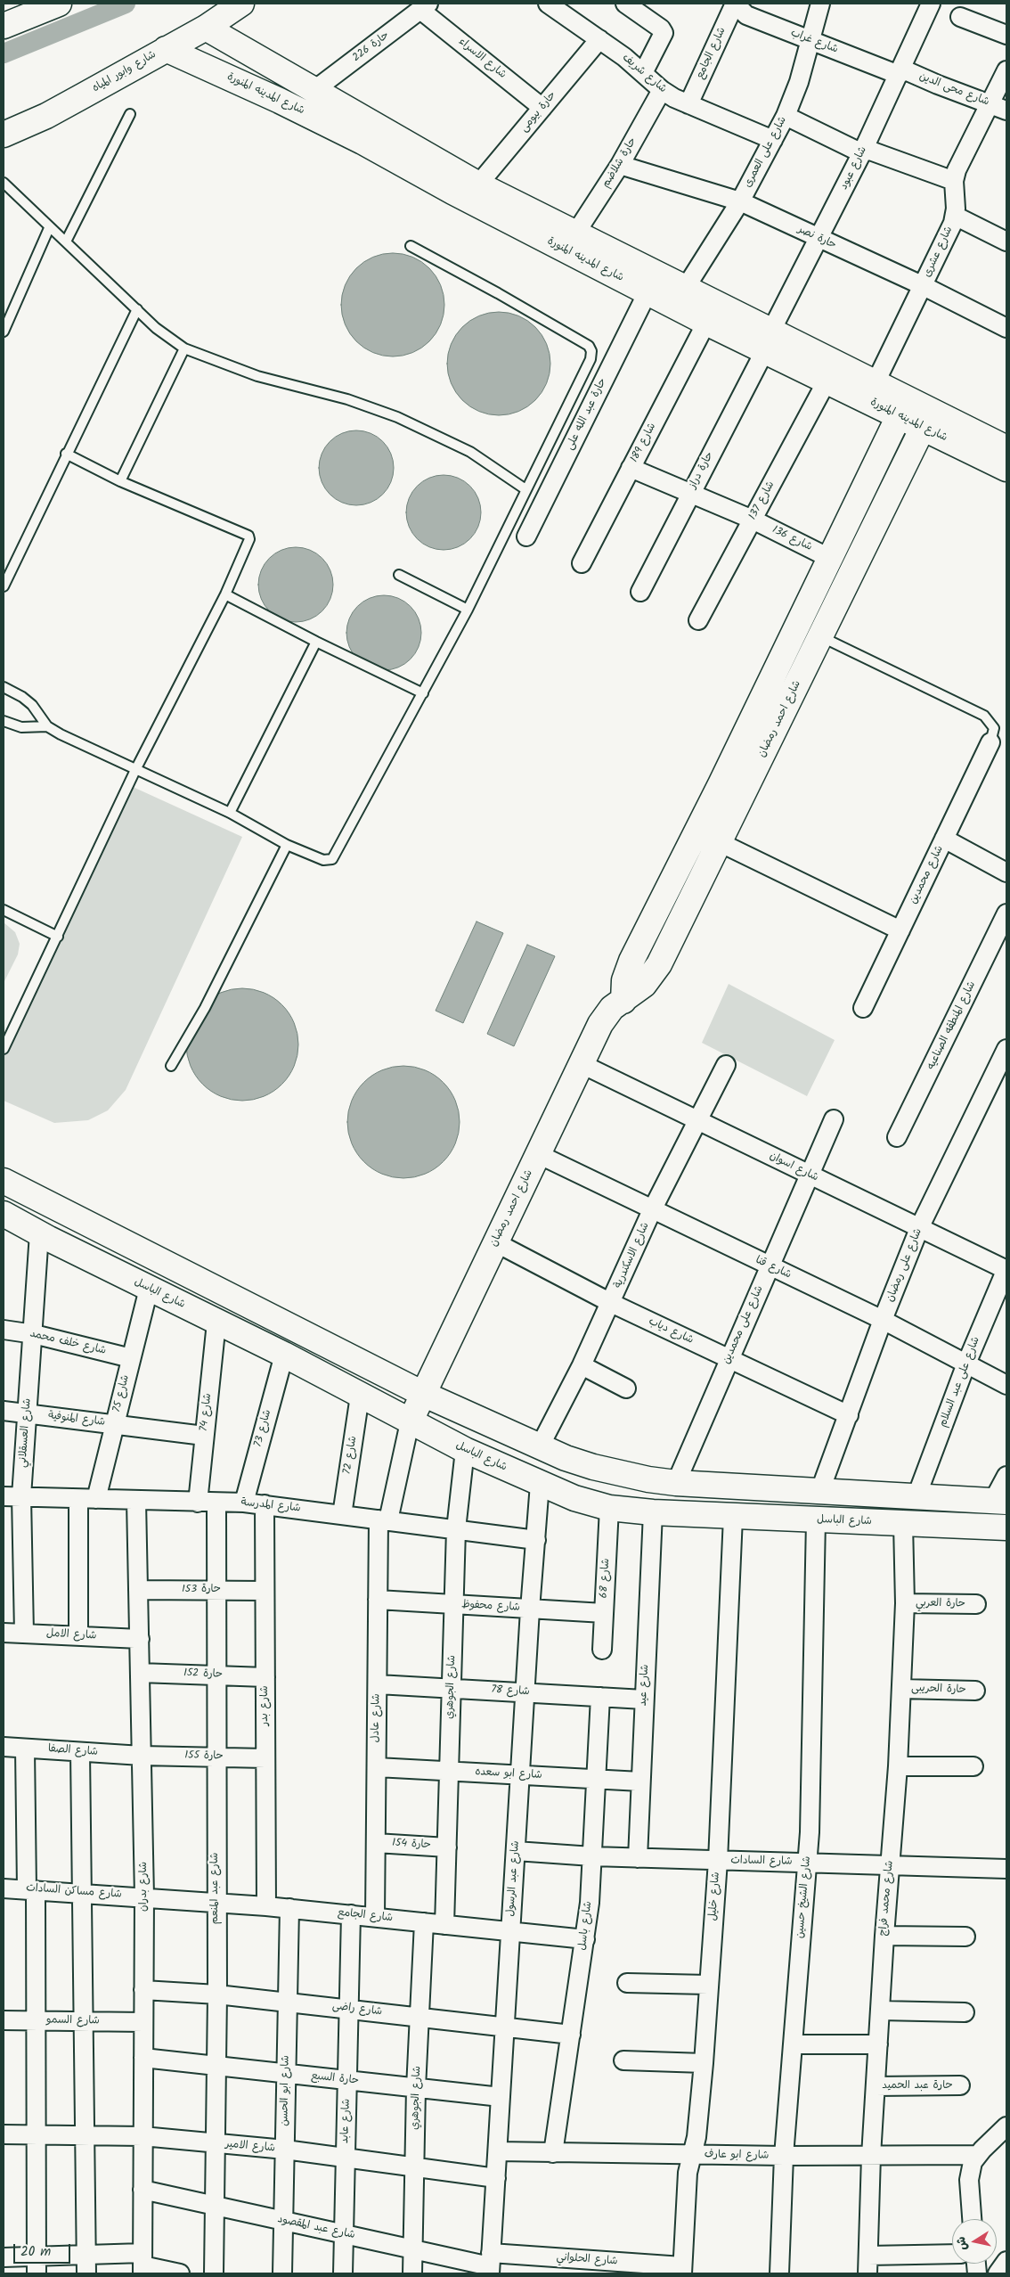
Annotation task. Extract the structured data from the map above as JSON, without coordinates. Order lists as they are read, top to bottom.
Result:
{
  "streets": {
    "main road": [
      "شارع وابور المياه",
      "شارع المدينه المنورة",
      "شارع احمد رمضان",
      "شارع الباسل"
    ],
    "street": [
      "شارع غراب",
      "حارة 226",
      "شارع الجامع",
      "شارع الاسراء",
      "شارع شريف",
      "شارع محى الدين",
      "حارة بيومى",
      "شارع على العمرى",
      "حارة شلاضم",
      "شارع عبود",
      "حارة نصر",
      "شارع عشرى",
      "حارة عبد الله على",
      "شارع 189",
      "حارة دراز",
      "شارع 137",
      "شارع 136",
      "شارع محمدين",
      "شارع المنطقه الصناعيه",
      "شارع اسوان",
      "شارع الاسكندرية",
      "شارع على رمضان",
      "شارع قنا",
      "شارع على محمدين",
      "شارع دياب",
      "شارع خلف محمد",
      "شارع على عبد السلام",
      "شارع 75",
      "شارع 74",
      "شارع المنوفية",
      "شارع 73",
      "شارع العسقلاني",
      "شارع 72",
      "شارع المدرسة",
      "شارع 68",
      "حارة 153",
      "حارة العربي",
      "شارع محفوظ",
      "شارع الامل",
      "حارة 152",
      "شارع عيد",
      "شارع الجوهري",
      "حارة الحريبى",
      "شارع 78",
      "شارع بدر",
      "شارع عادل",
      "شارع الصفا",
      "حارة 155",
      "شارع ابو سعده",
      "حارة 154",
      "شارع السادات",
      "شارع عبد الرسول",
      "شارع بدران",
      "شارع عبد المنعم",
      "شارع مساكن السادات",
      "شارع خليل",
      "شارع الشيخ حسين",
      "شارع محمد فراج",
      "شارع باسل",
      "شارع راضى",
      "شارع السمو",
      "حارة السبع",
      "حارة عبد الحميد",
      "شارع ابو الحسن",
      "شارع عابد",
      "شارع الامير",
      "شارع ابو عارف",
      "شارع عبد المقصود",
      "شارع الحلواني"
    ]
  },
  "crossings": [
    ["شارع غراب", "شارع الجامع"],
    ["شارع غراب", "شارع محى الدين"],
    ["شارع غراب", "شارع على العمرى"],
    ["شارع غراب", "شارع عبود"],
    ["حارة 226", "شارع الاسراء"],
    ["حارة 226", "شارع المدينه المنورة"],
    ["شارع الجامع", "شارع شريف"],
    ["شارع الجامع", "شارع الجوهري"],
    ["شارع الجامع", "شارع بدر"],
    ["شارع الجامع", "شارع عادل"],
    ["شارع الجامع", "شارع عبد الرسول"],
    ["شارع الجامع", "شارع بدران"],
    ["شارع الجامع", "شارع عبد المنعم"],
    ["شارع الجامع", "شارع مساكن السادات"],
    ["شارع الجامع", "شارع باسل"],
    ["شارع الجامع", "شارع ابو الحسن"],
    ["شارع الجامع", "شارع عابد"],
    ["شارع الاسراء", "حارة بيومى"],
    ["شارع وابور المياه", "شارع المدينه المنورة"],
    ["شارع شريف", "حارة بيومى"],
    ["شارع شريف", "شارع على العمرى"],
    ["شارع شريف", "حارة شلاضم"],
    ["شارع محى الدين", "شارع عبود"],
    ["شارع محى الدين", "شارع عشرى"],
    ["شارع المدينه المنورة", "حارة بيومى"],
    ["شارع المدينه المنورة", "شارع على العمرى"],
    ["شارع المدينه المنورة", "حارة شلاضم"],
    ["شارع المدينه المنورة", "شارع عبود"],
    ["شارع المدينه المنورة", "شارع عشرى"],
    ["شارع المدينه المنورة", "حارة عبد الله على"],
    ["شارع المدينه المنورة", "شارع 189"],
    ["شارع المدينه المنورة", "حارة دراز"],
    ["شارع المدينه المنورة", "شارع 137"],
    ["شارع المدينه المنورة", "شارع احمد رمضان"],
    ["شارع على العمرى", "حارة نصر"],
    ["حارة شلاضم", "حارة نصر"],
    ["شارع عبود", "حارة نصر"],
    ["شارع عبود", "حارة دراز"],
    ["حارة نصر", "شارع عشرى"],
    ["شارع 189", "شارع 136"],
    ["حارة دراز", "شارع 136"],
    ["شارع 137", "شارع 136"],
    ["شارع احمد رمضان", "شارع اسوان"],
    ["شارع احمد رمضان", "شارع قنا"],
    ["شارع احمد رمضان", "شارع الباسل"],
    ["شارع احمد رمضان", "شارع دياب"],
    ["شارع احمد رمضان", "شارع عادل"],
    ["شارع اسوان", "شارع الاسكندرية"],
    ["شارع اسوان", "شارع على رمضان"],
    ["شارع اسوان", "شارع على محمدين"],
    ["شارع اسوان", "شارع على عبد السلام"],
    ["شارع الاسكندرية", "شارع قنا"],
    ["شارع الاسكندرية", "شارع دياب"],
    ["شارع على رمضان", "شارع قنا"],
    ["شارع على رمضان", "شارع دياب"],
    ["شارع قنا", "شارع على محمدين"],
    ["شارع قنا", "شارع على عبد السلام"],
    ["شارع الباسل", "شارع 75"],
    ["شارع الباسل", "شارع 74"],
    ["شارع الباسل", "شارع 73"],
    ["شارع الباسل", "شارع العسقلاني"],
    ["شارع الباسل", "شارع 72"],
    ["شارع الباسل", "شارع 68"],
    ["شارع الباسل", "شارع عيد"],
    ["شارع الباسل", "شارع الجوهري"],
    ["شارع الباسل", "شارع عادل"],
    ["شارع الباسل", "شارع عبد الرسول"],
    ["شارع الباسل", "شارع خليل"],
    ["شارع الباسل", "شارع الشيخ حسين"],
    ["شارع الباسل", "شارع محمد فراج"],
    ["شارع على محمدين", "شارع دياب"],
    ["شارع خلف محمد", "شارع 75"],
    ["شارع خلف محمد", "شارع العسقلاني"],
    ["شارع 75", "شارع المنوفية"],
    ["شارع 75", "شارع المدرسة"],
    ["شارع 75", "شارع الامل"],
    ["شارع 74", "شارع المنوفية"],
    ["شارع 74", "شارع المدرسة"],
    ["شارع المنوفية", "شارع العسقلاني"],
    ["شارع 73", "شارع المدرسة"],
    ["شارع العسقلاني", "شارع المدرسة"],
    ["شارع العسقلاني", "شارع الامل"],
    ["شارع 72", "شارع المدرسة"],
    ["شارع المدرسة", "شارع الجوهري"],
    ["شارع المدرسة", "شارع بدر"],
    ["شارع المدرسة", "شارع عادل"],
    ["شارع المدرسة", "شارع عبد الرسول"],
    ["شارع المدرسة", "شارع بدران"],
    ["شارع المدرسة", "شارع عبد المنعم"],
    ["شارع 68", "شارع محفوظ"],
    ["حارة 153", "شارع بدر"],
    ["حارة 153", "شارع بدران"],
    ["حارة 153", "شارع عبد المنعم"],
    ["حارة العربي", "شارع محمد فراج"],
    ["شارع محفوظ", "شارع الجوهري"],
    ["شارع محفوظ", "شارع عادل"],
    ["شارع محفوظ", "شارع عبد الرسول"],
    ["شارع الامل", "شارع بدران"],
    ["حارة 152", "شارع بدر"],
    ["حارة 152", "شارع بدران"],
    ["حارة 152", "شارع عبد المنعم"],
    ["شارع عيد", "شارع 78"],
    ["شارع عيد", "شارع ابو سعده"],
    ["شارع عيد", "شارع السادات"],
    ["شارع الجوهري", "شارع 78"],
    ["شارع الجوهري", "شارع ابو سعده"],
    ["شارع الجوهري", "حارة 154"],
    ["شارع الجوهري", "شارع راضى"],
    ["شارع الجوهري", "حارة السبع"],
    ["شارع الجوهري", "شارع الامير"],
    ["شارع الجوهري", "شارع عبد المقصود"],
    ["حارة الحريبى", "شارع محمد فراج"],
    ["شارع 78", "شارع عادل"],
    ["شارع 78", "شارع عبد الرسول"],
    ["شارع 78", "شارع باسل"],
    ["شارع بدر", "حارة 155"],
    ["شارع عادل", "شارع ابو سعده"],
    ["شارع عادل", "حارة 154"],
    ["شارع الصفا", "حارة 155"],
    ["شارع الصفا", "شارع بدران"],
    ["حارة 155", "شارع بدران"],
    ["حارة 155", "شارع عبد المنعم"],
    ["شارع ابو سعده", "شارع عبد الرسول"],
    ["شارع ابو سعده", "شارع باسل"],
    ["شارع السادات", "شارع عبد الرسول"],
    ["شارع السادات", "شارع خليل"],
    ["شارع السادات", "شارع الشيخ حسين"],
    ["شارع السادات", "شارع محمد فراج"],
    ["شارع السادات", "شارع باسل"],
    ["شارع عبد الرسول", "شارع راضى"],
    ["شارع عبد الرسول", "حارة السبع"],
    ["شارع عبد الرسول", "شارع الامير"],
    ["شارع عبد الرسول", "شارع ابو عارف"],
    ["شارع عبد الرسول", "شارع عبد المقصود"],
    ["شارع عبد الرسول", "شارع الحلواني"],
    ["شارع بدران", "شارع مساكن السادات"],
    ["شارع بدران", "شارع راضى"],
    ["شارع بدران", "شارع السمو"],
    ["شارع بدران", "حارة السبع"],
    ["شارع بدران", "شارع الامير"],
    ["شارع بدران", "شارع عبد المقصود"],
    ["شارع عبد المنعم", "شارع راضى"],
    ["شارع عبد المنعم", "حارة السبع"],
    ["شارع عبد المنعم", "شارع الامير"],
    ["شارع عبد المنعم", "شارع عبد المقصود"],
    ["شارع خليل", "شارع ابو عارف"],
    ["شارع خليل", "شارع الحلواني"],
    ["شارع الشيخ حسين", "شارع ابو عارف"],
    ["شارع محمد فراج", "حارة عبد الحميد"],
    ["شارع محمد فراج", "شارع ابو عارف"],
    ["شارع باسل", "شارع راضى"],
    ["شارع باسل", "شارع ابو عارف"],
    ["شارع راضى", "شارع ابو الحسن"],
    ["شارع راضى", "شارع عابد"],
    ["حارة السبع", "شارع ابو الحسن"],
    ["حارة السبع", "شارع عابد"],
    ["شارع ابو الحسن", "شارع الامير"],
    ["شارع ابو الحسن", "شارع عبد المقصود"],
    ["شارع عابد", "شارع الامير"],
    ["شارع عابد", "شارع عبد المقصود"],
    ["شارع عبد المقصود", "شارع الحلواني"]
  ],
  "scale_bar": "20 m",
  "north": "left"
}
